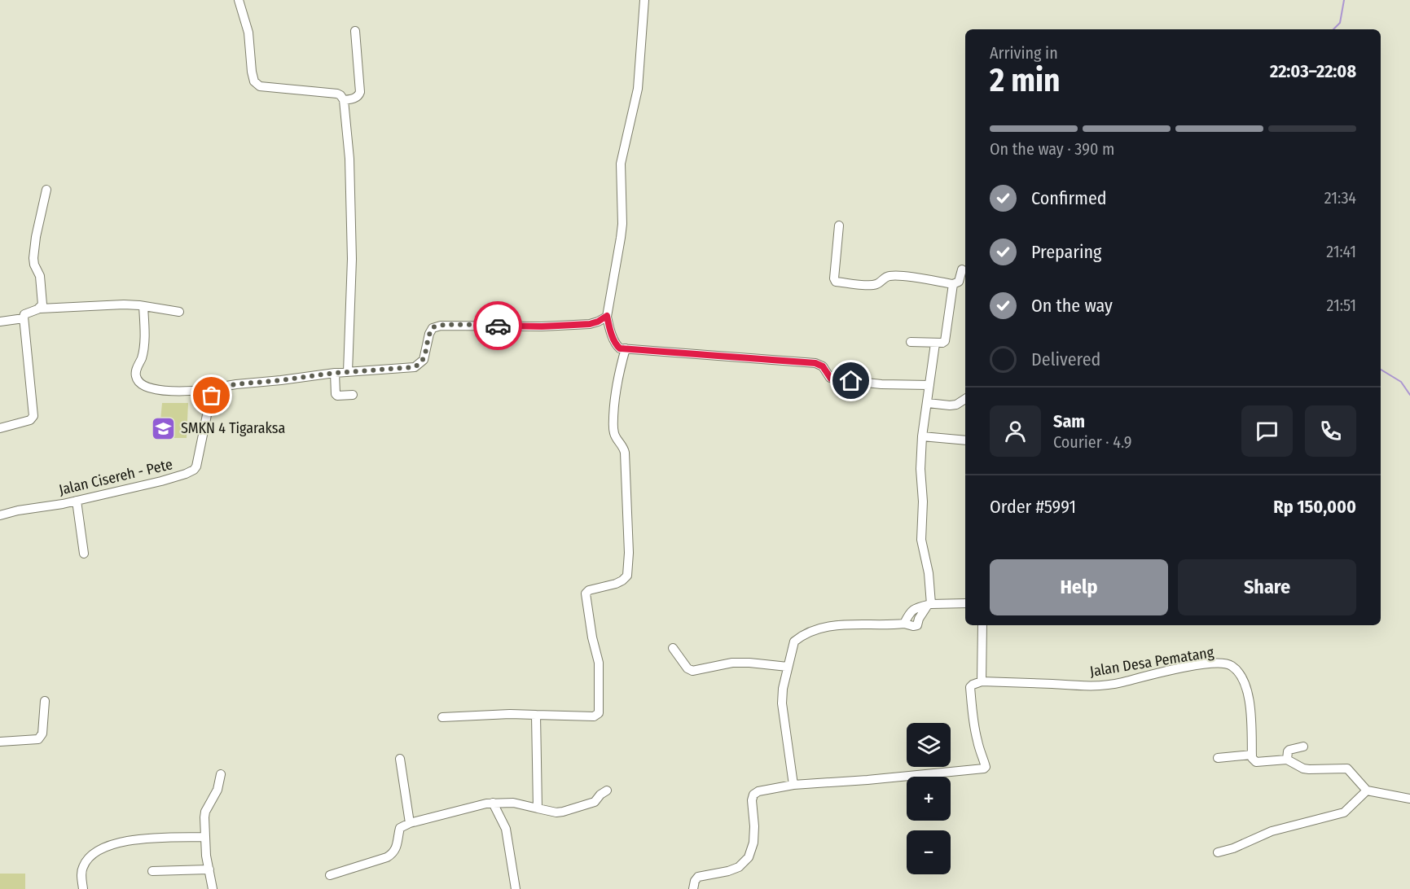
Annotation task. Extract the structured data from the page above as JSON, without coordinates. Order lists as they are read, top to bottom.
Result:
{
  "streets": {
    "street": ["Jalan Cisereh - Pete", "Jalan Desa Pematang"]
  },
  "places": {
    "school or university": ["SMKN 4 Tigaraksa"]
  },
  "page": {
    "heading": ["2 min", "Arriving in", "22:03–22:08"],
    "panel": [
      "Sam",
      "Courier · 4.9",
      "Order #5991",
      "Rp 150,000"
    ],
    "bar": "On the way · 390 m",
    "list": [
      ["Confirmed", "21:34"],
      ["Preparing", "21:41"],
      ["On the way", "21:51"],
      "Delivered"
    ],
    "buttons": ["Help", "Share"],
    "map_buttons": ["+", "−"]
  }
}
